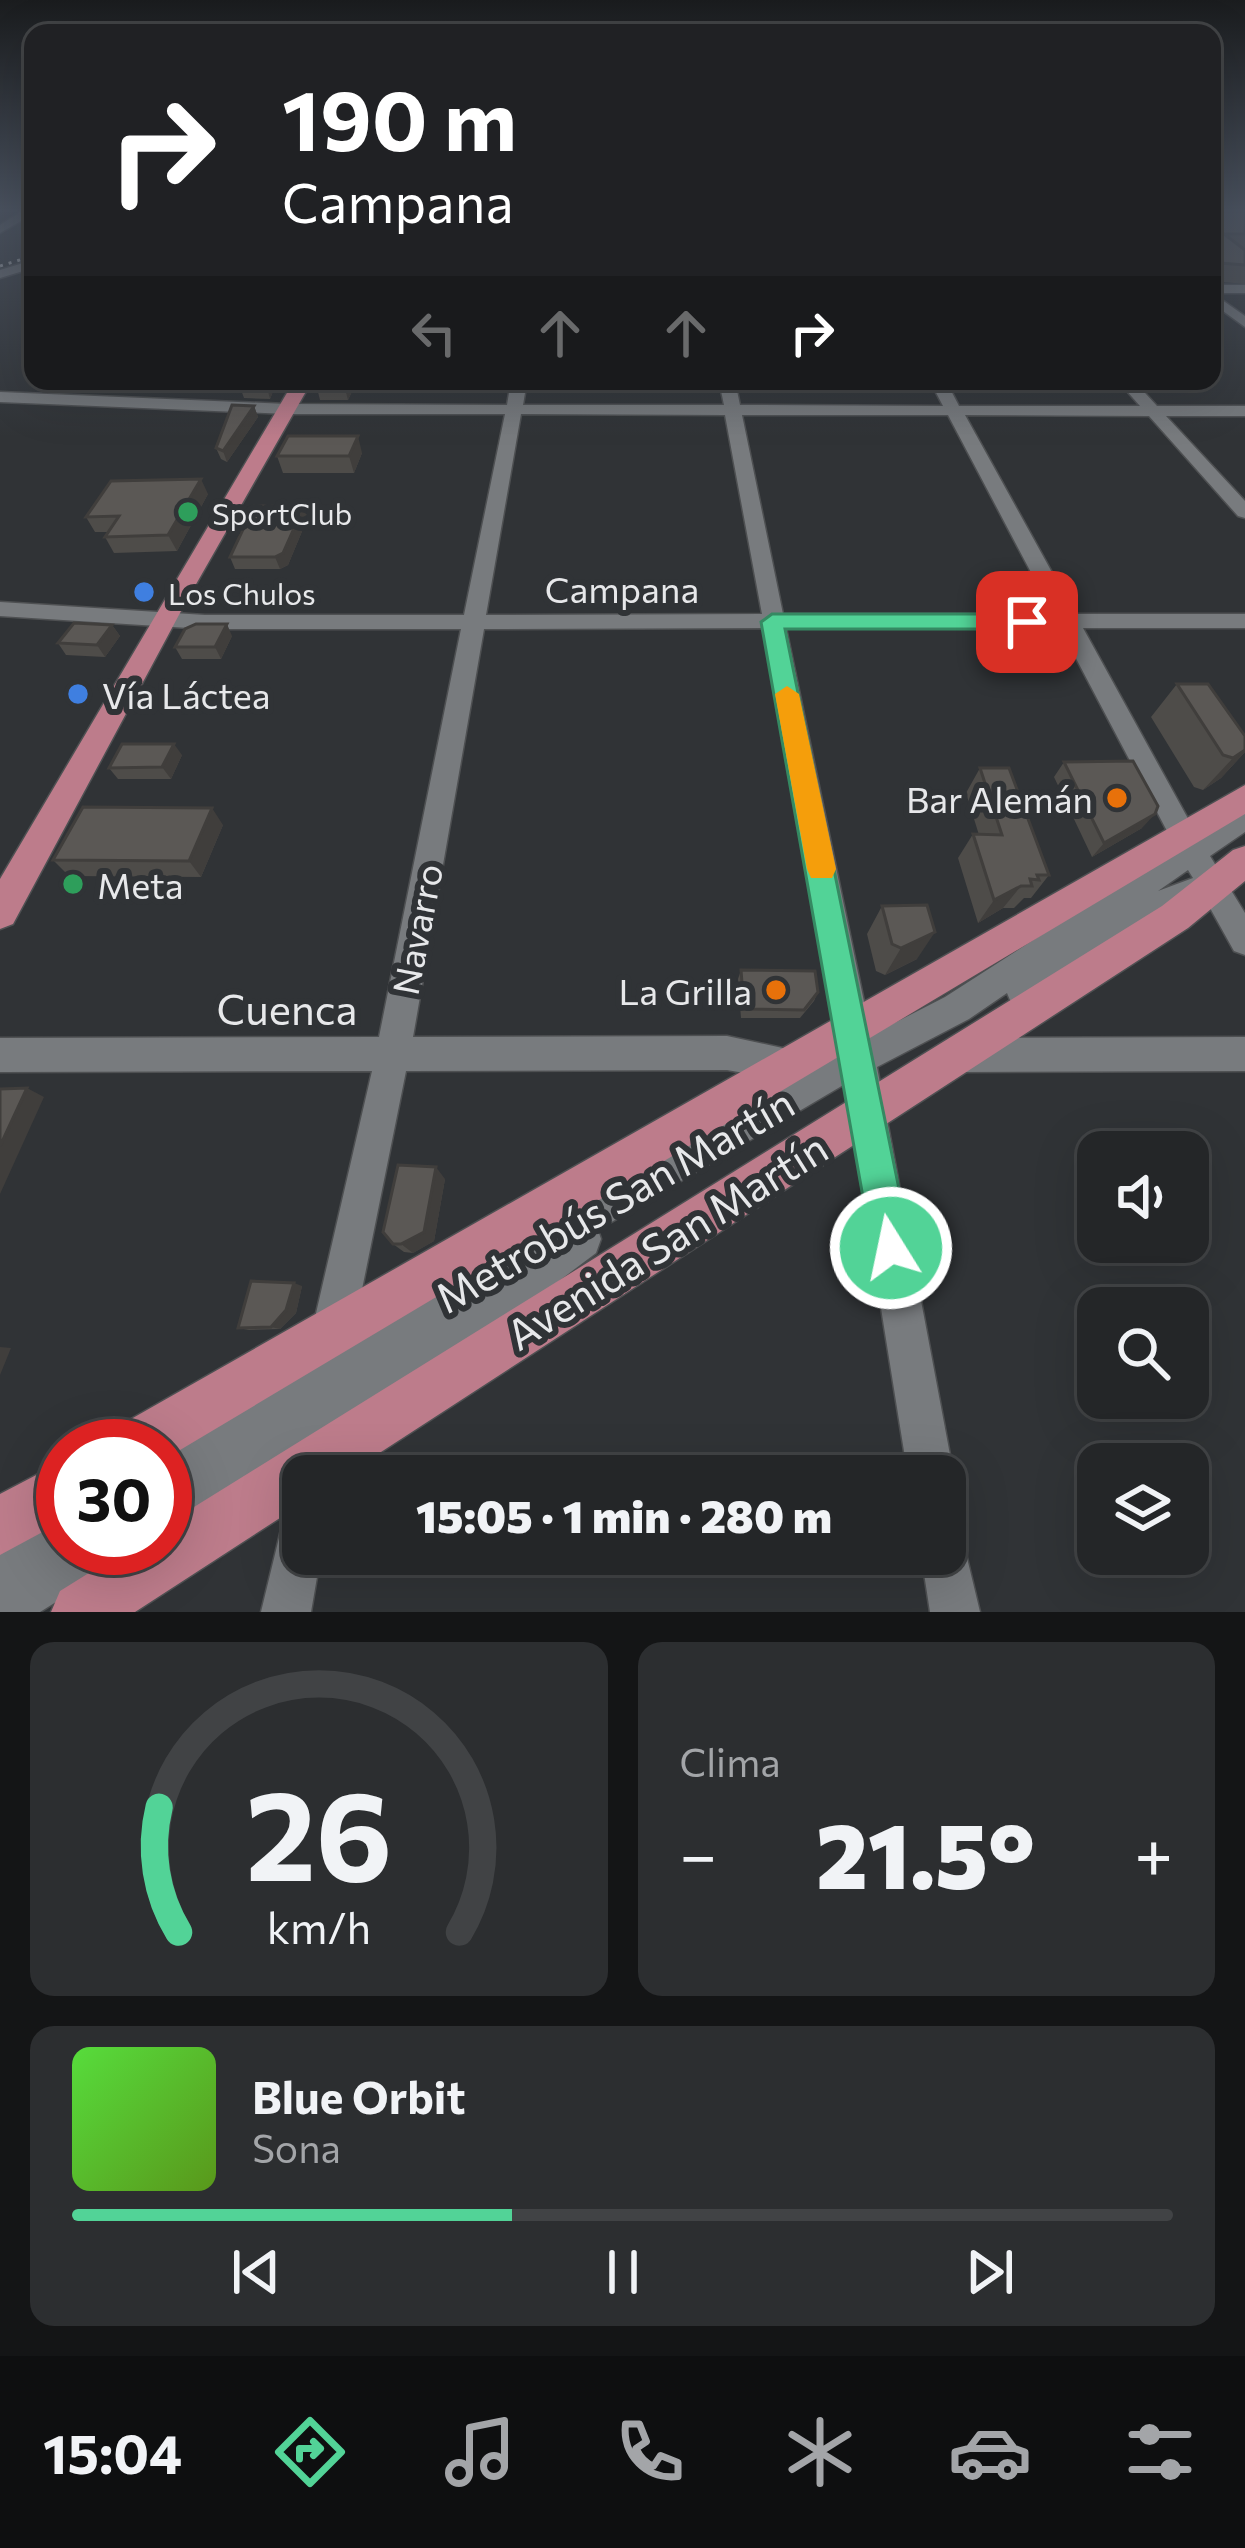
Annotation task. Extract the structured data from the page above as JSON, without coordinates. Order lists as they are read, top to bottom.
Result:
{
  "streets": {
    "main road": ["Avenida San Martín"],
    "street": [
      "Campana",
      "Navarro",
      "Cuenca",
      "Metrobús San Martín"
    ]
  },
  "crossings": [
    ["Campana", "Navarro"],
    ["Navarro", "Cuenca"],
    ["Navarro", "Metrobús San Martín"],
    ["Navarro", "Avenida San Martín"],
    ["Cuenca", "Avenida San Martín"],
    ["Metrobús San Martín", "Avenida San Martín"]
  ],
  "places": [
    "SportClub",
    "Los Chulos",
    "Vía Láctea",
    "Bar Alemán",
    "Meta",
    "La Grilla"
  ],
  "page": {
    "turn": ["190 m", "Campana"],
    "limit": "30",
    "trip": "15:05 · 1 min · 280 m",
    "tile": "Clima",
    "heat": ["−", "21.5°", "+"],
    "song": ["Blue Orbit", "Sona"],
    "tabs": "15:04",
    "gauge": ["26", "km/h"]
  }
}
